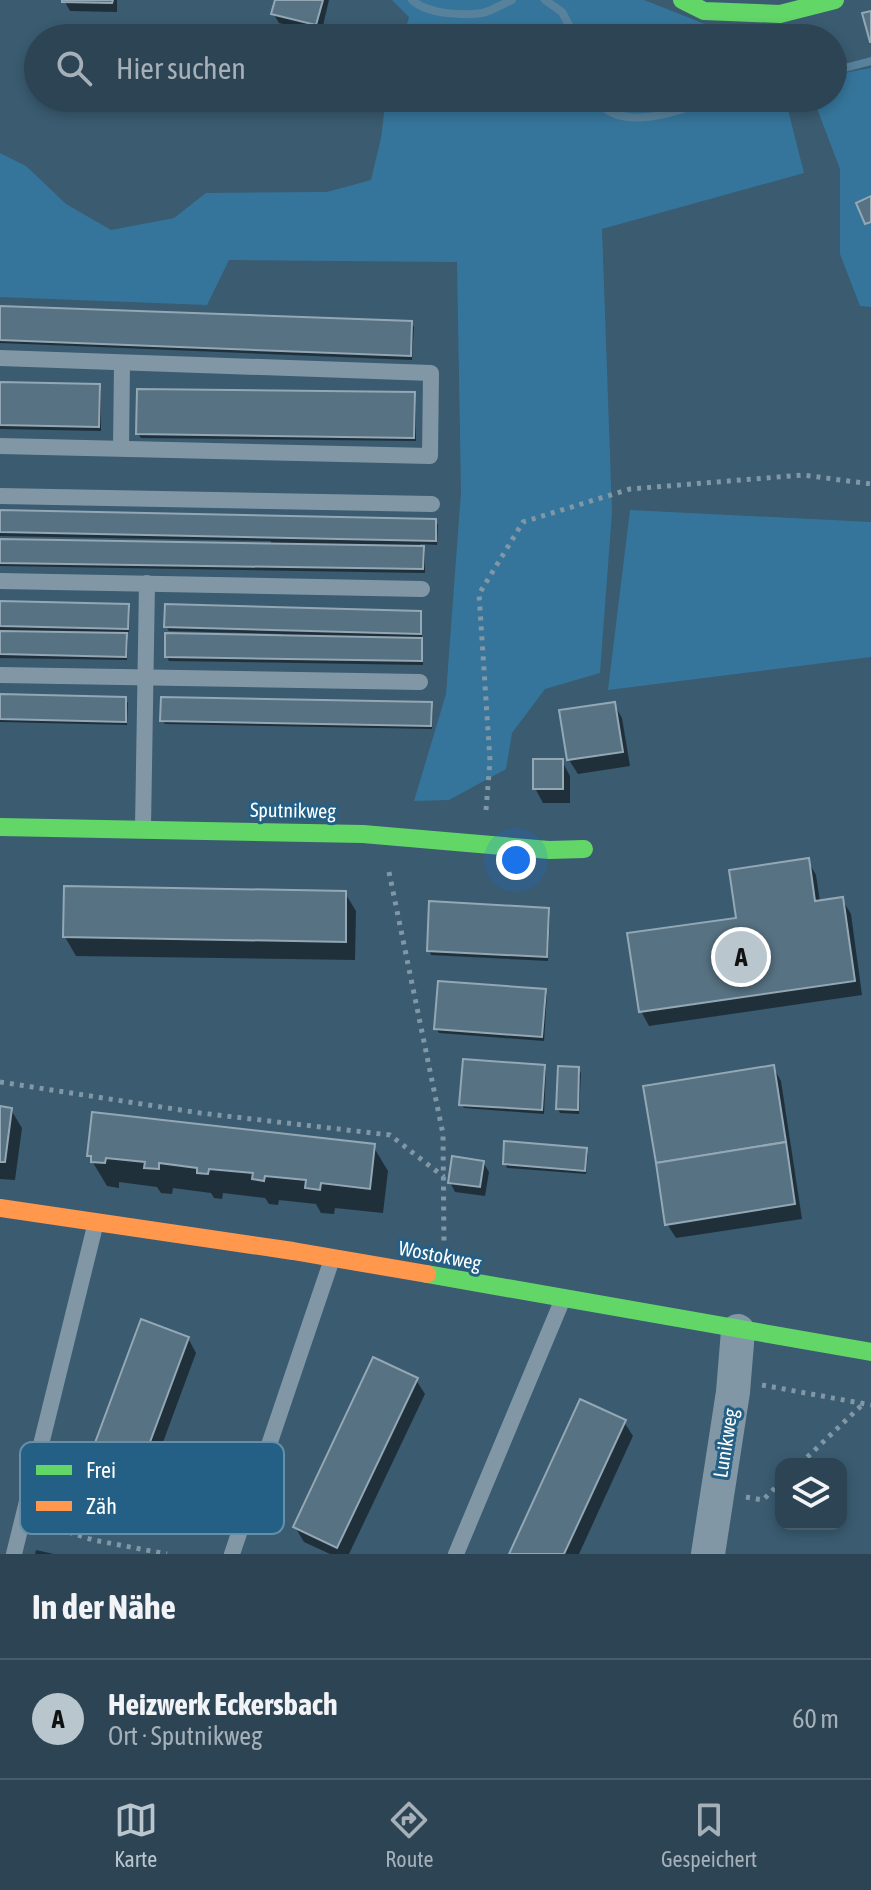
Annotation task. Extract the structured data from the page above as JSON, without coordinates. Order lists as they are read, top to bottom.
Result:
{
  "streets": {
    "street": ["Sputnikweg", "Wostokweg", "Lunikweg"]
  },
  "crossings": [
    ["Wostokweg", "Lunikweg"]
  ],
  "legend": ["Frei", "Zäh"],
  "page": {
    "search": "Hier suchen",
    "pins": "A",
    "heading": "In der Nähe",
    "list": [
      {
        "mark": "A",
        "name": "Heizwerk Eckersbach",
        "note": "Ort · Sputnikweg",
        "value": "60 m"
      }
    ],
    "nav": ["Karte", "Route", "Gespeichert"]
  }
}
